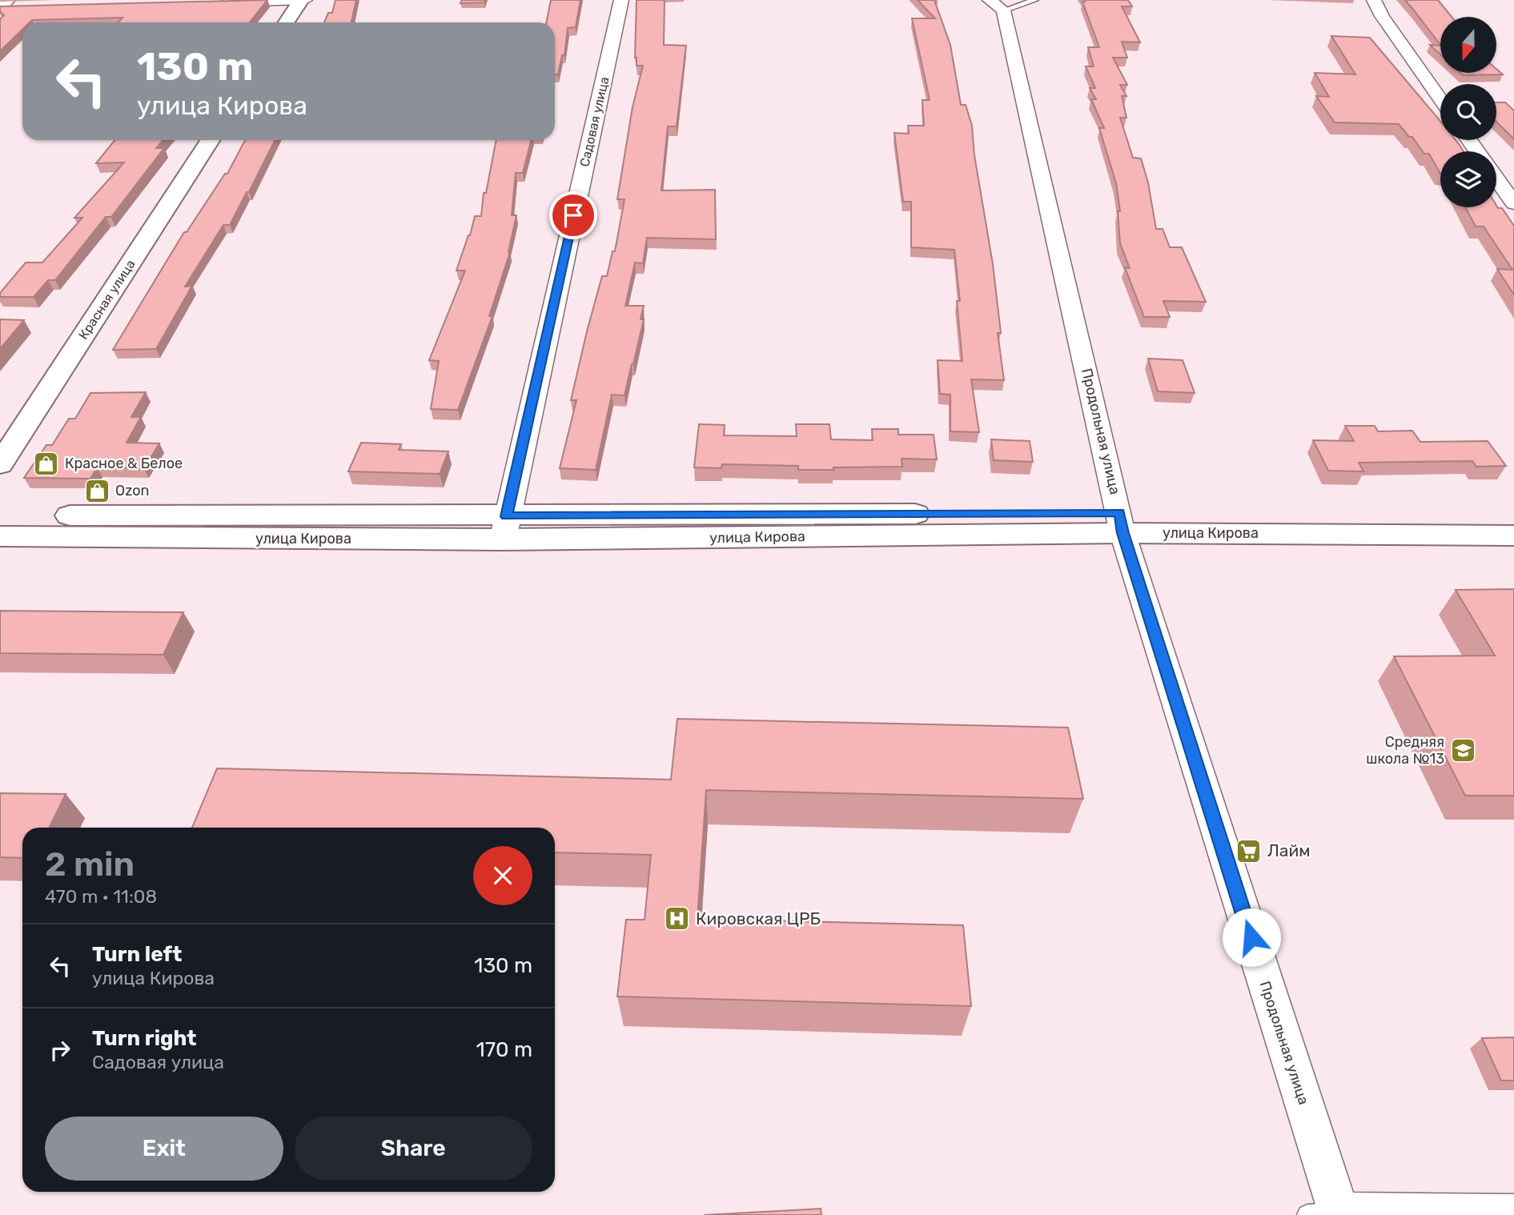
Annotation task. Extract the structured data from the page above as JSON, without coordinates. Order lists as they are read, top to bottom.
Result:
{
  "streets": {
    "street": [
      "Садовая улица",
      "Красная улица",
      "Продольная улица",
      "улица Кирова"
    ]
  },
  "crossings": [
    ["Садовая улица", "улица Кирова"],
    ["Продольная улица", "улица Кирова"]
  ],
  "places": {
    "shop": ["Красное & Белое", "Ozon"],
    "school or university": ["Средняя школа №13"],
    "supermarket": ["Лайм"],
    "hospital": ["Кировская ЦРБ"]
  },
  "north": "bottom",
  "page": {
    "turn": ["130 m", "улица Кирова"],
    "heading": ["2 min", "470 m · 11:08"],
    "list": [
      {
        "name": "Turn left",
        "note": "улица Кирова",
        "value": "130 m"
      },
      {
        "name": "Turn right",
        "note": "Садовая улица",
        "value": "170 m"
      }
    ],
    "buttons": ["Exit", "Share"]
  }
}
